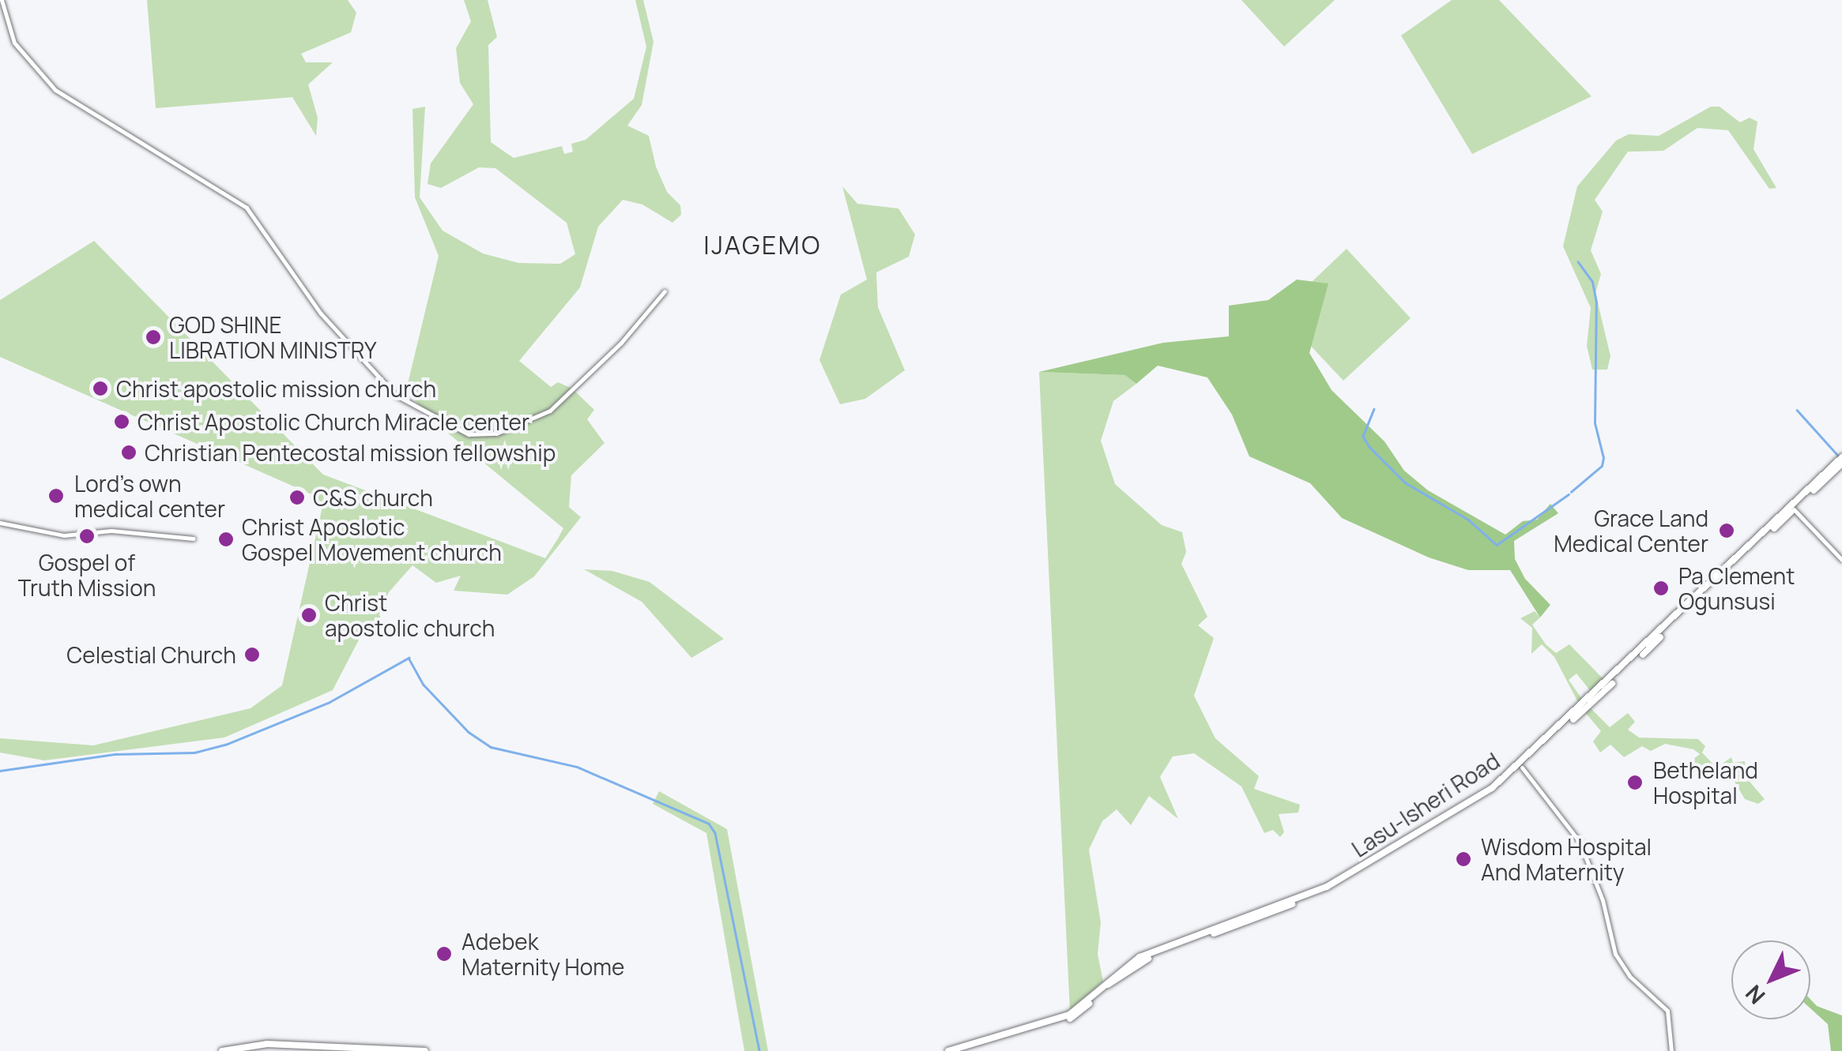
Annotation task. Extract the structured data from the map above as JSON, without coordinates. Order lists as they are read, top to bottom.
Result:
{
  "streets": {
    "main road": ["Lasu-Isheri Road"]
  },
  "districts": ["IJAGEMO"],
  "places": [
    "GOD SHINE LIBRATION MINISTRY",
    "Christ apostolic mission church",
    "Christ Apostolic Church Miracle center",
    "Christian Pentecostal mission fellowship",
    "Lord's own medical center",
    "C&S church",
    "Grace Land Medical Center",
    "Gospel of Truth Mission",
    "Christ Aposlotic Gospel Movement church",
    "Pa Clement Ogunsusi",
    "Christ apostolic church",
    "Celestial Church",
    "Betheland Hospital",
    "Wisdom Hospital And Maternity",
    "Adebek Maternity Home"
  ],
  "north": "bottom left"
}
